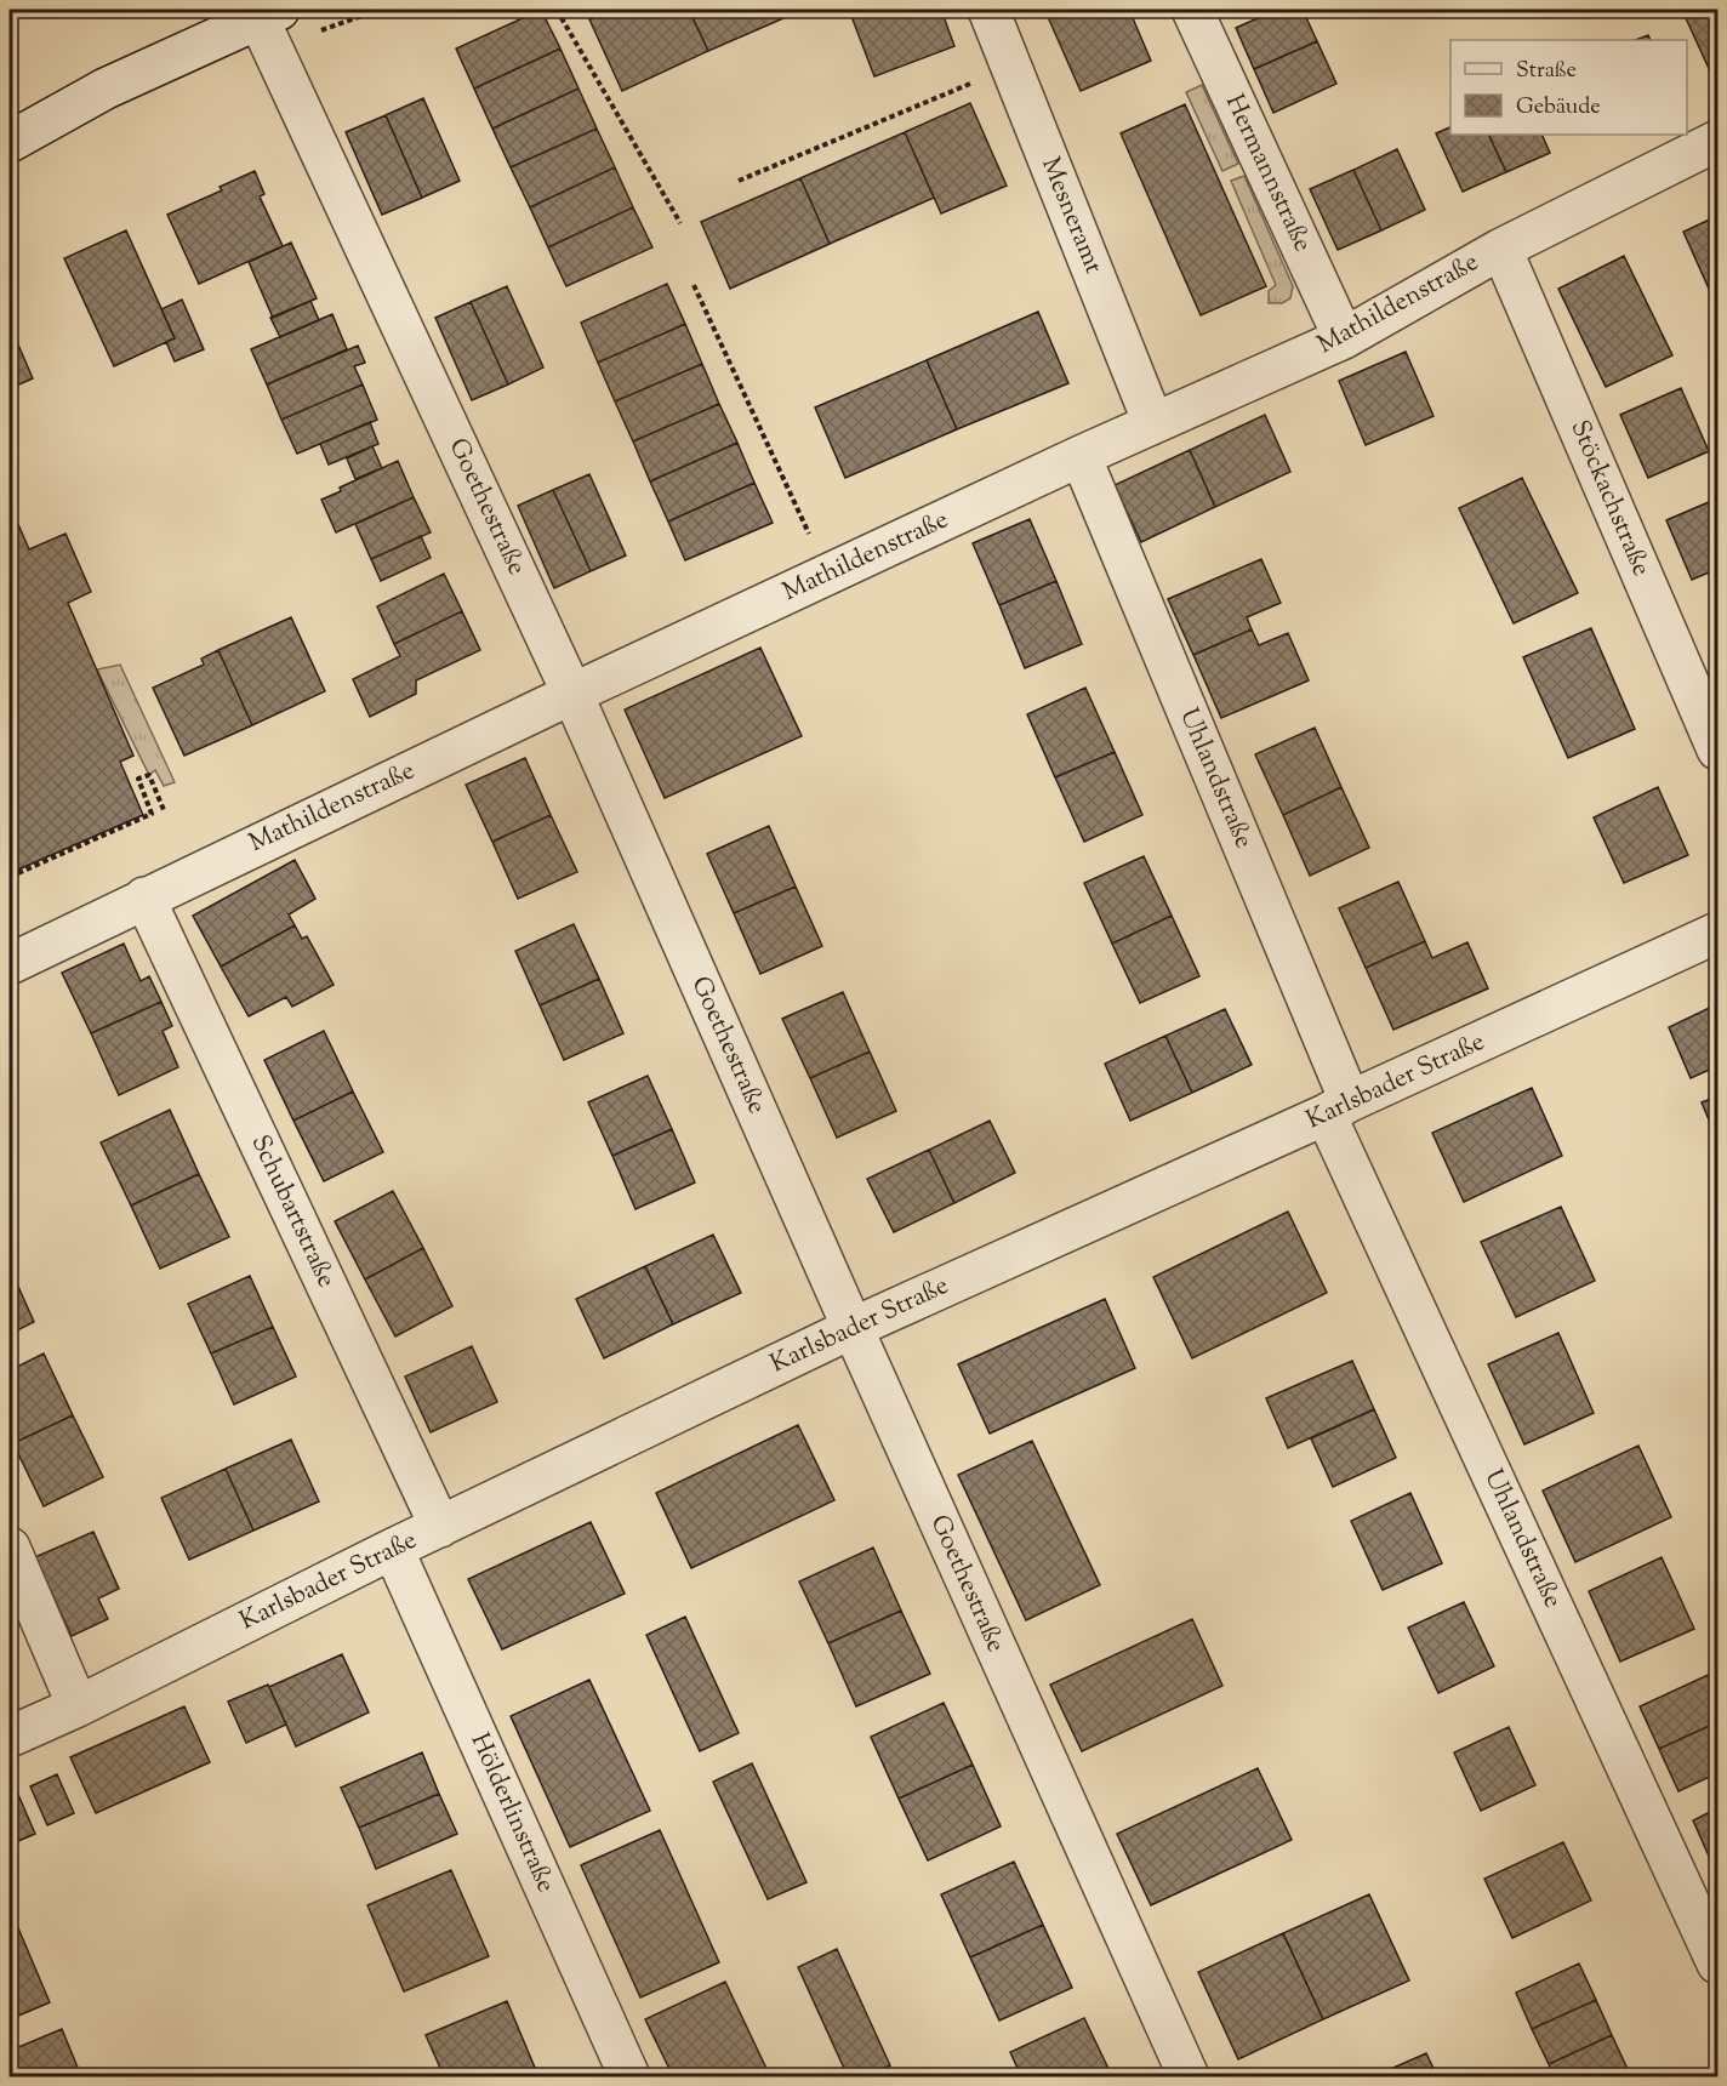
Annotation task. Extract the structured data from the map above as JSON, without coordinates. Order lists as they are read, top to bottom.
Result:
{
  "streets": {
    "street": [
      "Hermannstraße",
      "Mesneramt",
      "Mathildenstraße",
      "Stöckachstraße",
      "Goethestraße",
      "Uhlandstraße",
      "Karlsbader Straße",
      "Schubartstraße",
      "Hölderlinstraße"
    ]
  },
  "crossings": [
    ["Hermannstraße", "Mathildenstraße"],
    ["Mesneramt", "Mathildenstraße"],
    ["Mathildenstraße", "Stöckachstraße"],
    ["Mathildenstraße", "Goethestraße"],
    ["Mathildenstraße", "Uhlandstraße"],
    ["Mathildenstraße", "Schubartstraße"],
    ["Goethestraße", "Karlsbader Straße"],
    ["Uhlandstraße", "Karlsbader Straße"],
    ["Karlsbader Straße", "Schubartstraße"],
    ["Karlsbader Straße", "Hölderlinstraße"]
  ],
  "legend": ["Straße", "Gebäude"]
}
